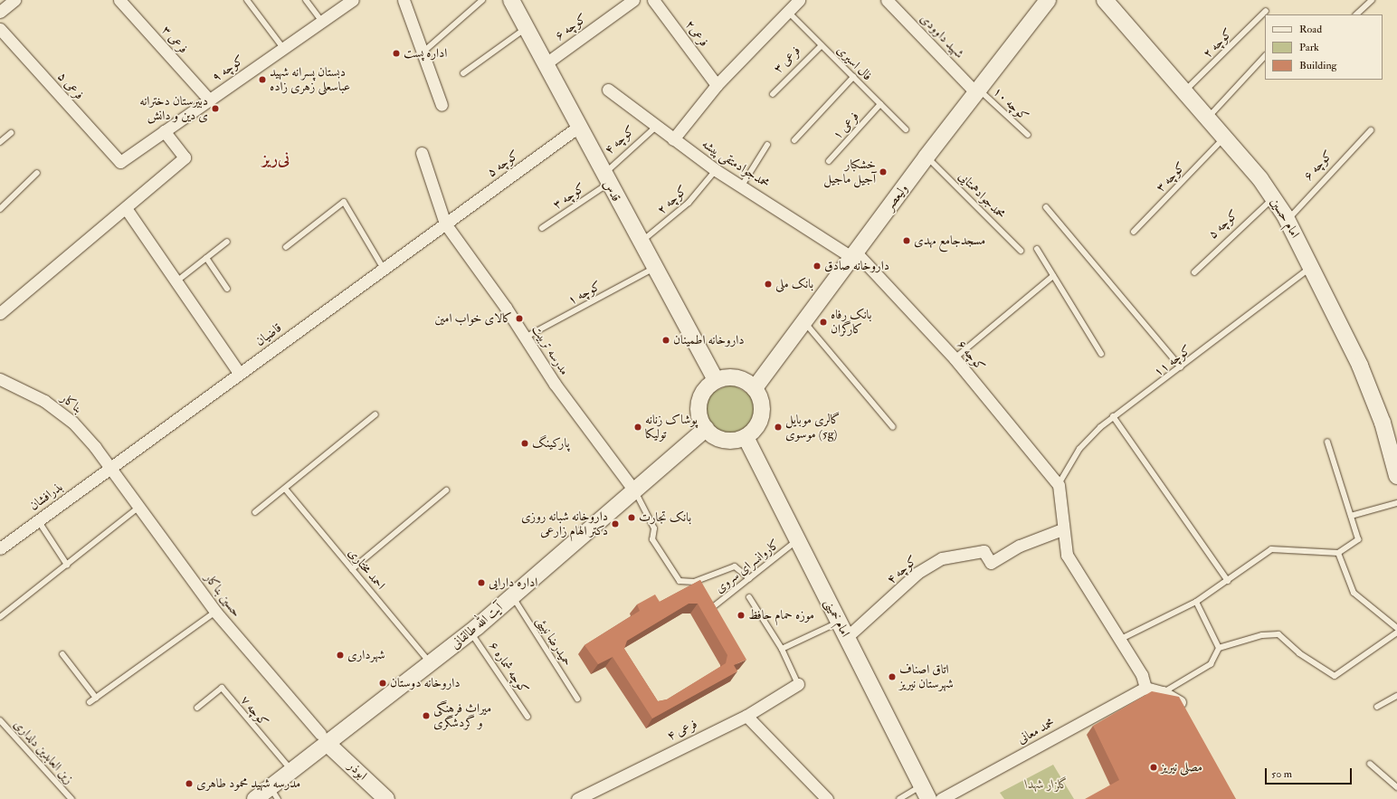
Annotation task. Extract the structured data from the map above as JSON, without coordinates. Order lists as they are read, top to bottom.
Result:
{
  "streets": {
    "main road": [
      "قدس",
      "ولیعصر",
      "امام حسین",
      "امام خمینی",
      "آیت الله طالقانی",
      "ابوذر"
    ],
    "street": [
      "کوچه ۶",
      "فرعی۲",
      "شهید داوودی",
      "فرعی ۳",
      "کوچه ۹",
      "فرعی ۵",
      "کوچه ۴",
      "کوچه ۵",
      "محمدجوادمتقی پیشه",
      "قاضیان",
      "مدرسه تربیت",
      "۶ کوچه",
      "بناکار",
      "بذرافشان",
      "حسین بناکار",
      "فرعی ۴",
      "محمد معانی"
    ],
    "lane": [
      "کوچه ۲",
      "فال اسیری",
      "کوچه ۱۰",
      "فرعی ۱",
      "کوچه ۳",
      "محمدجوادهمتایی",
      "کوچه ۱",
      "کوچه ۱۱",
      "کاروانسرای سروی",
      "احمد مختاری",
      "حمیدرضا نبیئی",
      "کوچه شماره ۶",
      "کوچه ۷",
      "زین العابدین دلداری"
    ]
  },
  "crossings": [
    ["کوچه ۶", "قدس"],
    ["کوچه ۶", "امام حسین"],
    ["شهید داوودی", "کوچه ۱۰"],
    ["شهید داوودی", "ولیعصر"],
    ["فرعی ۳", "فال اسیری"],
    ["فرعی ۳", "کوچه ۹"],
    ["کوچه ۲", "محمدجوادمتقی پیشه"],
    ["کوچه ۲", "قدس"],
    ["کوچه ۲", "امام حسین"],
    ["فال اسیری", "فرعی ۱"],
    ["کوچه ۹", "فرعی ۵"],
    ["کوچه ۱۰", "ولیعصر"],
    ["کوچه ۴", "محمدجوادمتقی پیشه"],
    ["کوچه ۴", "کوچه ۳"],
    ["کوچه ۴", "قدس"],
    ["کوچه ۴", "امام خمینی"],
    ["کوچه ۵", "قدس"],
    ["کوچه ۵", "امام حسین"],
    ["کوچه ۵", "قاضیان"],
    ["کوچه ۵", "مدرسه تربیت"],
    ["محمدجوادمتقی پیشه", "ولیعصر"],
    ["محمدجوادمتقی پیشه", "۶ کوچه"],
    ["کوچه ۳", "قدس"],
    ["کوچه ۳", "امام حسین"],
    ["قدس", "ولیعصر"],
    ["قدس", "کوچه ۱"],
    ["قدس", "امام خمینی"],
    ["قدس", "آیت الله طالقانی"],
    ["محمدجوادهمتایی", "ولیعصر"],
    ["ولیعصر", "۶ کوچه"],
    ["ولیعصر", "امام خمینی"],
    ["ولیعصر", "آیت الله طالقانی"],
    ["امام حسین", "کوچه ۱۱"],
    ["کوچه ۱", "مدرسه تربیت"],
    ["قاضیان", "مدرسه تربیت"],
    ["قاضیان", "بناکار"],
    ["قاضیان", "بذرافشان"],
    ["قاضیان", "حسین بناکار"],
    ["مدرسه تربیت", "آیت الله طالقانی"],
    ["۶ کوچه", "کوچه ۱۱"],
    ["بناکار", "بذرافشان"],
    ["بناکار", "حسین بناکار"],
    ["بذرافشان", "حسین بناکار"],
    ["کاروانسرای سروی", "امام خمینی"],
    ["احمد مختاری", "آیت الله طالقانی"],
    ["حسین بناکار", "آیت الله طالقانی"],
    ["حسین بناکار", "ابوذر"],
    ["امام خمینی", "آیت الله طالقانی"],
    ["آیت الله طالقانی", "حمیدرضا نبیئی"],
    ["آیت الله طالقانی", "کوچه شماره ۶"],
    ["آیت الله طالقانی", "کوچه ۷"],
    ["آیت الله طالقانی", "ابوذر"]
  ],
  "districts": ["نی‌ریز"],
  "parks": ["گلزار شهدا"],
  "places": [
    "اداره پست",
    "دبستان پسرانه شهید عباسعلی زهری زاده",
    "دبیرستان دخترانه ی دین و دانش",
    "خشکبار آجیل ماجیل",
    "مسجدجامع مهدی",
    "داروخانه صادق",
    "بانک ملی",
    "کالای خواب امین",
    "بانک رفاه کارگران",
    "داروخانه اطمینان",
    "پوشاک زنانه تولیکا",
    "گالری موبایل موسوی (5g)",
    "پارکینگ",
    "بانک تجارت",
    "داروخانه شبانه روزی دکتر الهام زارعی",
    "اداره دارایی",
    "موزه حمام حافظ",
    "شهرداری",
    "اتاق اصناف شهرستان نیریز",
    "داروخانه دوستان",
    "میراث فرهنگی و گردشگری",
    "مصلی نیریز",
    "مدرسه شهید محمود طاهری"
  ],
  "legend": ["Road", "Park", "Building"],
  "scale_bar": "50 m"
}
